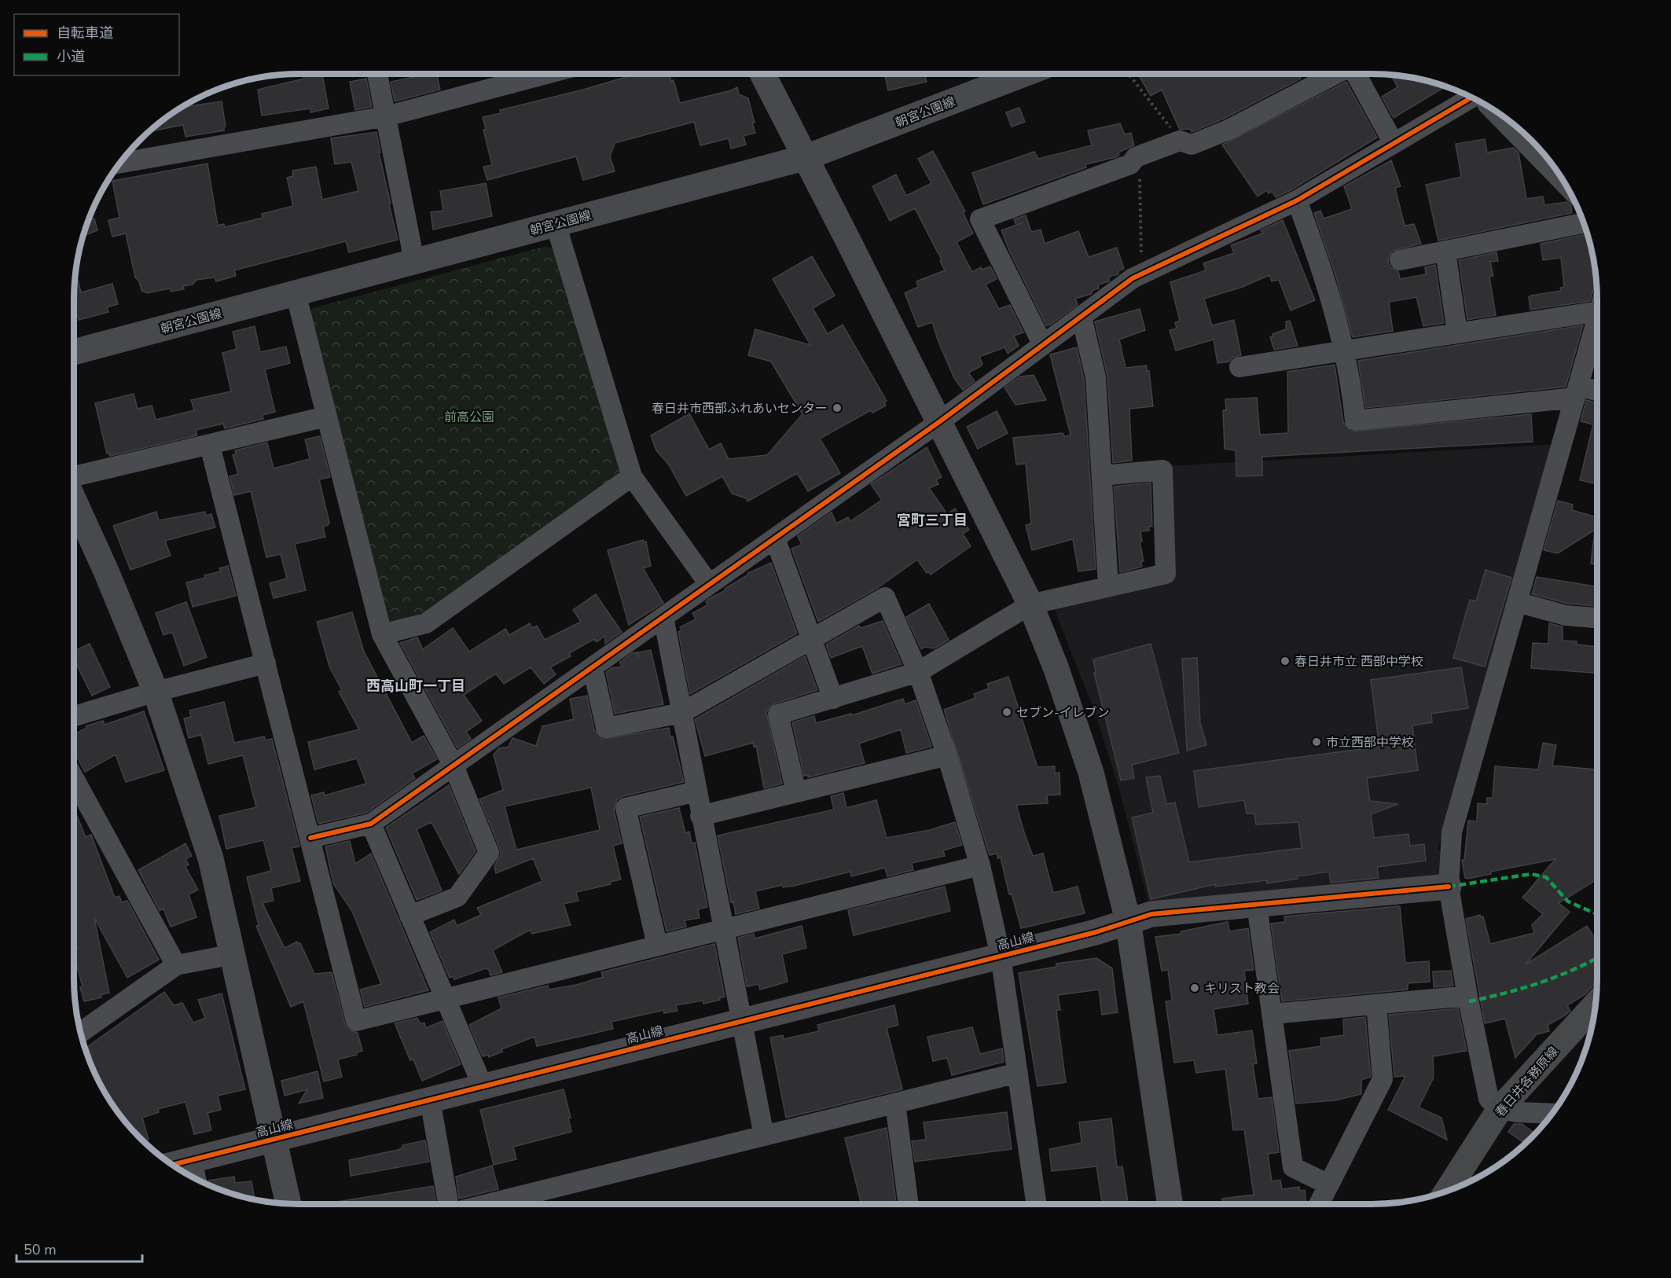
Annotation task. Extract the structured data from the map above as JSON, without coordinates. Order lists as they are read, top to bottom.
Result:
{
  "streets": {
    "main road": ["春日井各務原線"],
    "street": ["朝宮公園線", "高山線"]
  },
  "districts": ["宮町三丁目", "西高山町一丁目"],
  "parks": ["前高公園"],
  "places": [
    "春日井市西部ふれあいセンター",
    "春日井市立 西部中学校",
    "セブン-イレブン",
    "市立西部中学校",
    "キリスト教会"
  ],
  "legend": ["自転車道", "小道"],
  "scale_bar": "50 m"
}
